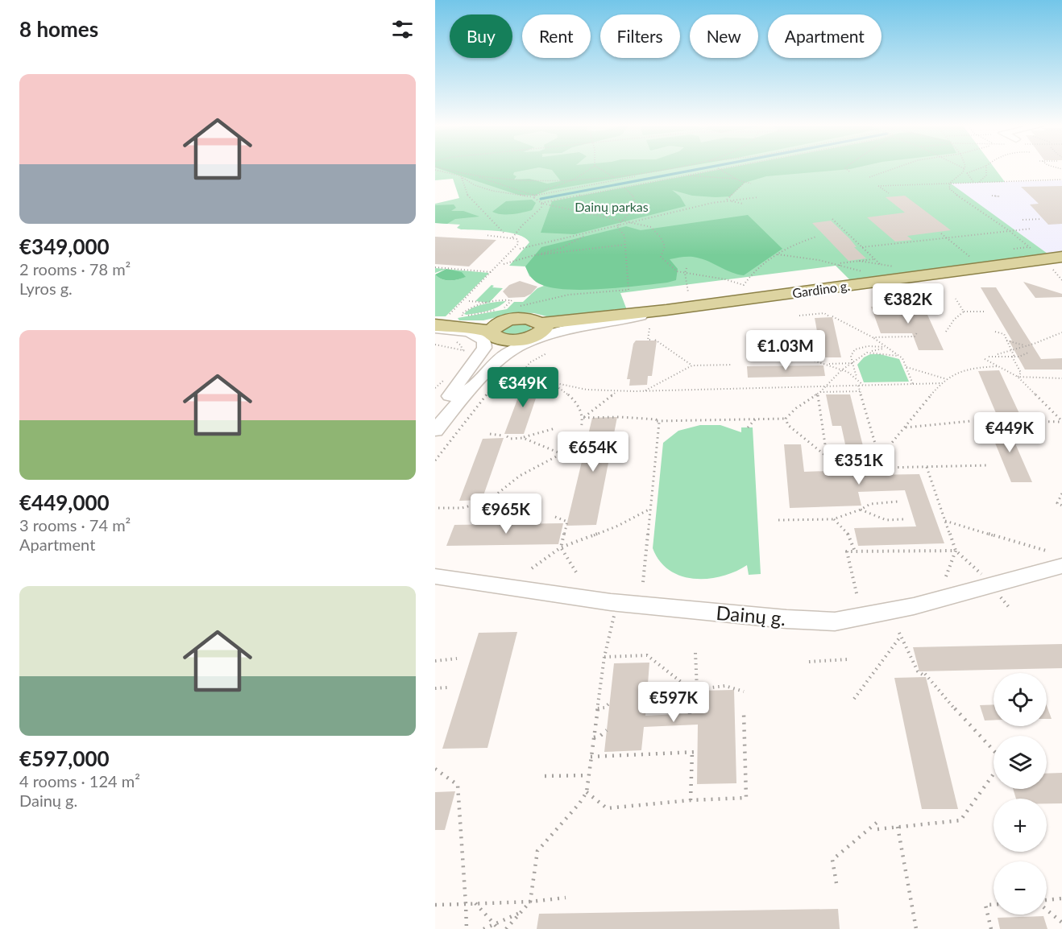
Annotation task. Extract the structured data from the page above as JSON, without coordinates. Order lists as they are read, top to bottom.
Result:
{
  "streets": {
    "main road": ["Gardino g."],
    "street": ["Dainų g."]
  },
  "parks": ["Dainų parkas"],
  "page": {
    "heading": "8 homes",
    "chip": [
      "Buy",
      "Rent",
      "Filters",
      "New",
      "Apartment"
    ],
    "list": [
      {
        "name": "€349,000",
        "note": "2 rooms · 78 m² · Lyros g."
      },
      {
        "name": "€449,000",
        "note": "3 rooms · 74 m² · Apartment"
      },
      {
        "name": "€597,000",
        "note": "4 rooms · 124 m² · Dainų g."
      }
    ],
    "price": [
      "€382K",
      "€1.03M",
      "€349K",
      "€449K",
      "€654K",
      "€351K",
      "€965K",
      "€597K"
    ],
    "map_buttons": ["+", "−"]
  }
}
